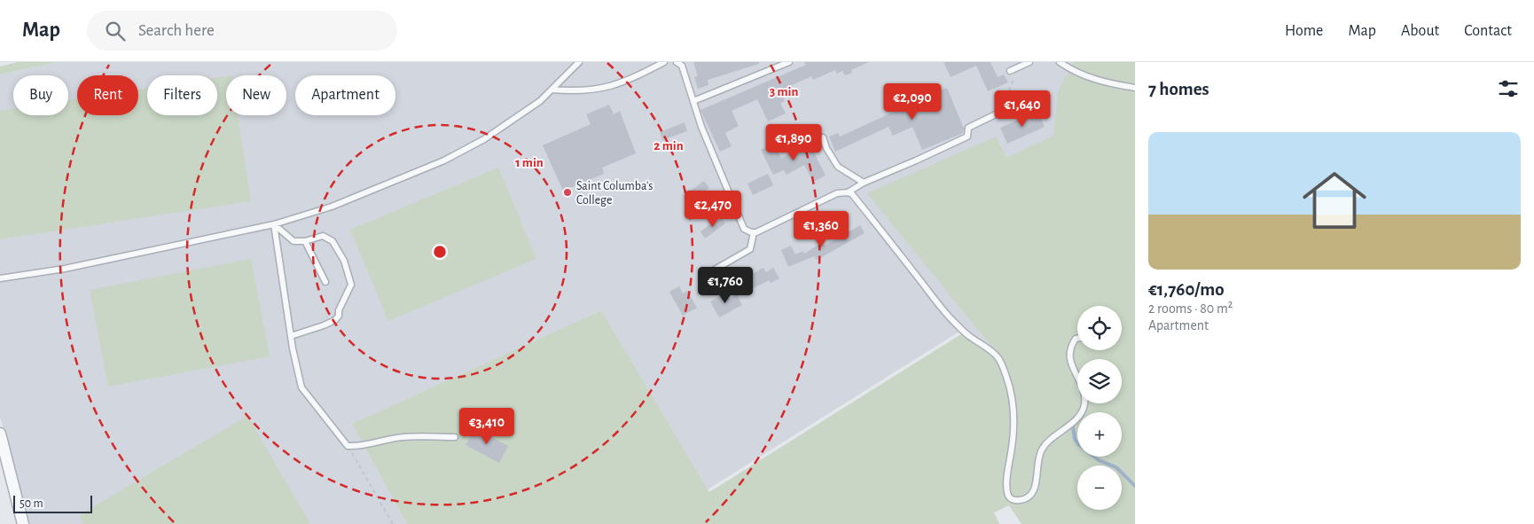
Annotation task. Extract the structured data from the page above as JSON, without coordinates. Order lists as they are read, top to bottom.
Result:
{
  "places": ["Saint Columba's College"],
  "scale_bar": "50 m",
  "page": {
    "header": "Map",
    "search": "Search here",
    "nav": [
      "Home",
      "Map",
      "About",
      "Contact"
    ],
    "heading": "7 homes",
    "chip": [
      "Buy",
      "Rent",
      "Filters",
      "New",
      "Apartment"
    ],
    "price": [
      "€2,090",
      "€1,640",
      "€1,890",
      "€2,470",
      "€1,360",
      "€1,760",
      "€3,410"
    ],
    "list": [
      {
        "name": "€1,760/mo",
        "note": "2 rooms · 80 m² · Apartment"
      }
    ],
    "map_buttons": ["+", "−"],
    "scale": "50 m"
  },
  "rings": ["3 min", "2 min", "1 min"]
}
